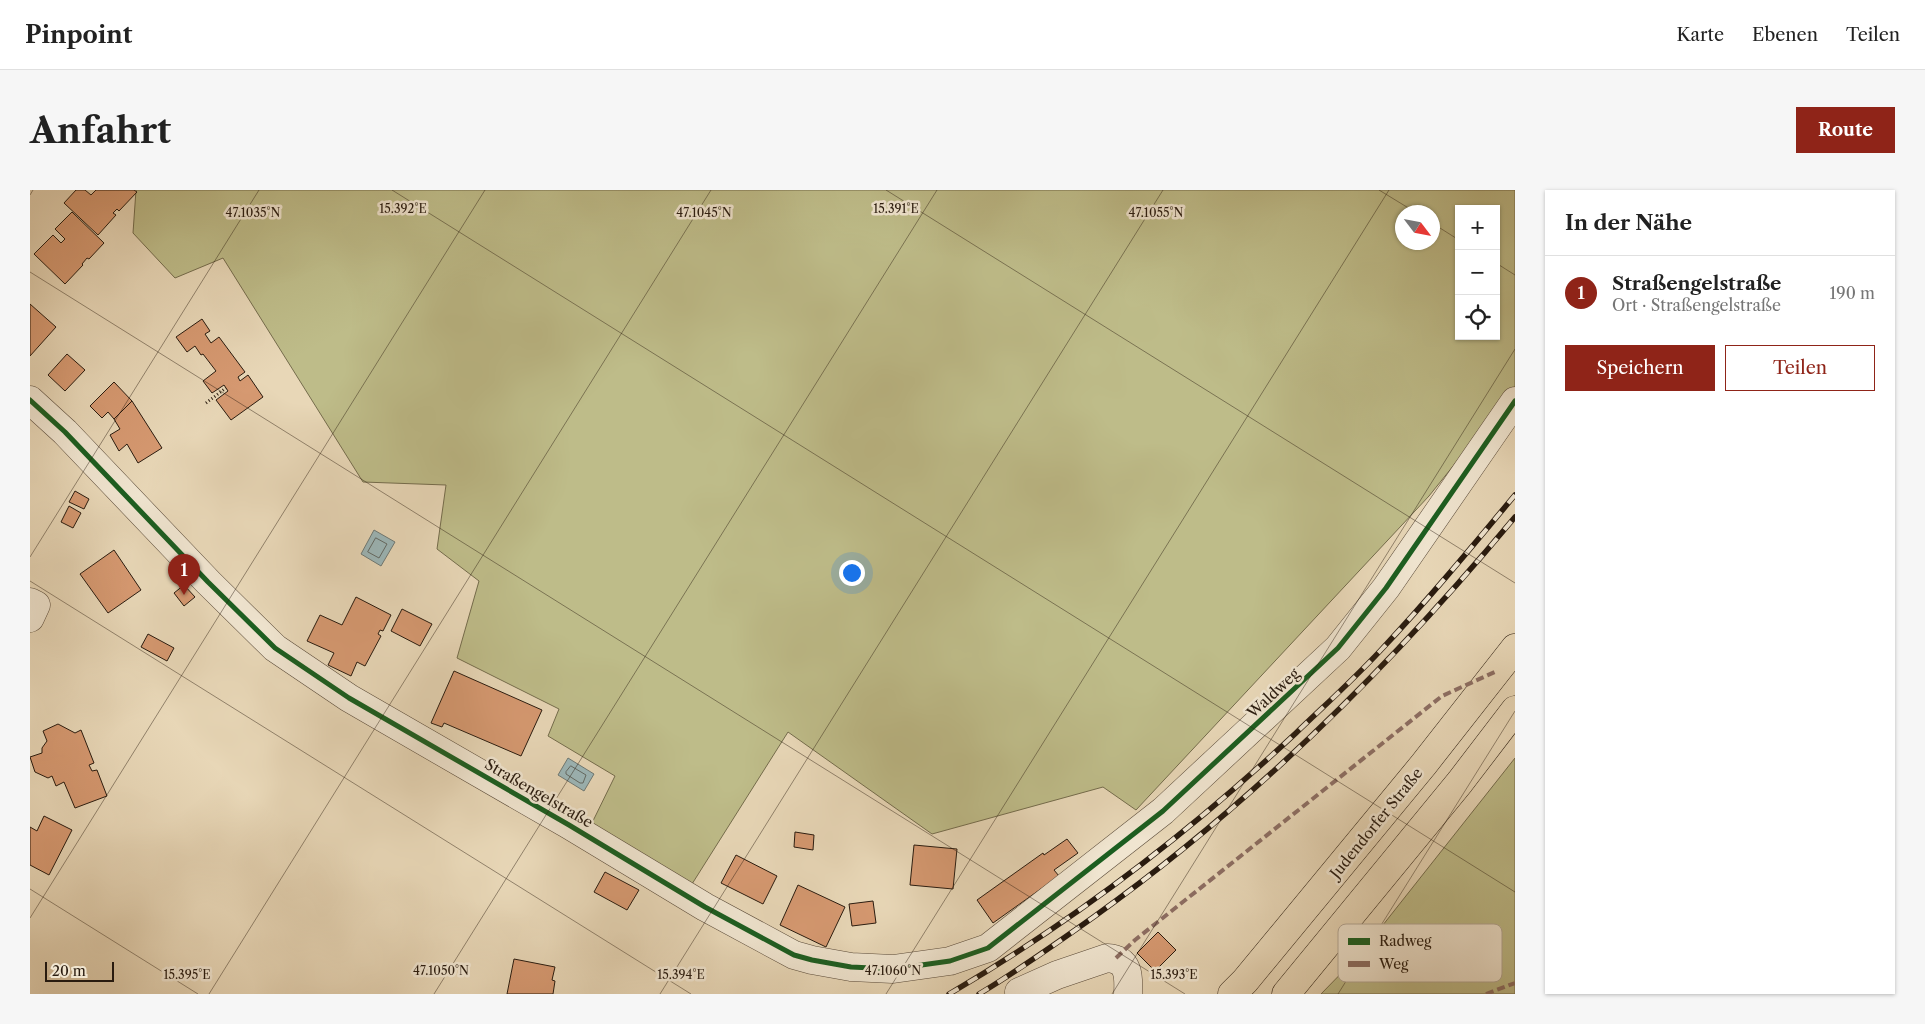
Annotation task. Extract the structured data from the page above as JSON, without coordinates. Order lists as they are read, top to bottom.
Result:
{
  "streets": {
    "main road": ["Judendorfer Straße"],
    "street": ["Waldweg", "Straßengelstraße"]
  },
  "crossings": [
    ["Waldweg", "Straßengelstraße"]
  ],
  "legend": ["Radweg", "Weg"],
  "scale_bar": "20 m",
  "north": "bottom right",
  "page": {
    "header": "Pinpoint",
    "nav": ["Karte", "Ebenen", "Teilen"],
    "buttons": [
      "Route",
      ["Speichern", "Teilen"]
    ],
    "title": "Anfahrt",
    "heading": "In der Nähe",
    "map_buttons": ["+", "−"],
    "list": [
      {
        "mark": "1",
        "name": "Straßengelstraße",
        "note": "Ort · Straßengelstraße",
        "value": "190 m"
      }
    ],
    "pins": "1",
    "scale": "20 m"
  },
  "coordinates": [
    "15.392°E",
    "15.391°E",
    "47.1035°N",
    "47.1045°N",
    "47.1055°N",
    "47.1050°N",
    "47.1060°N",
    "15.395°E",
    "15.394°E",
    "15.393°E"
  ]
}
